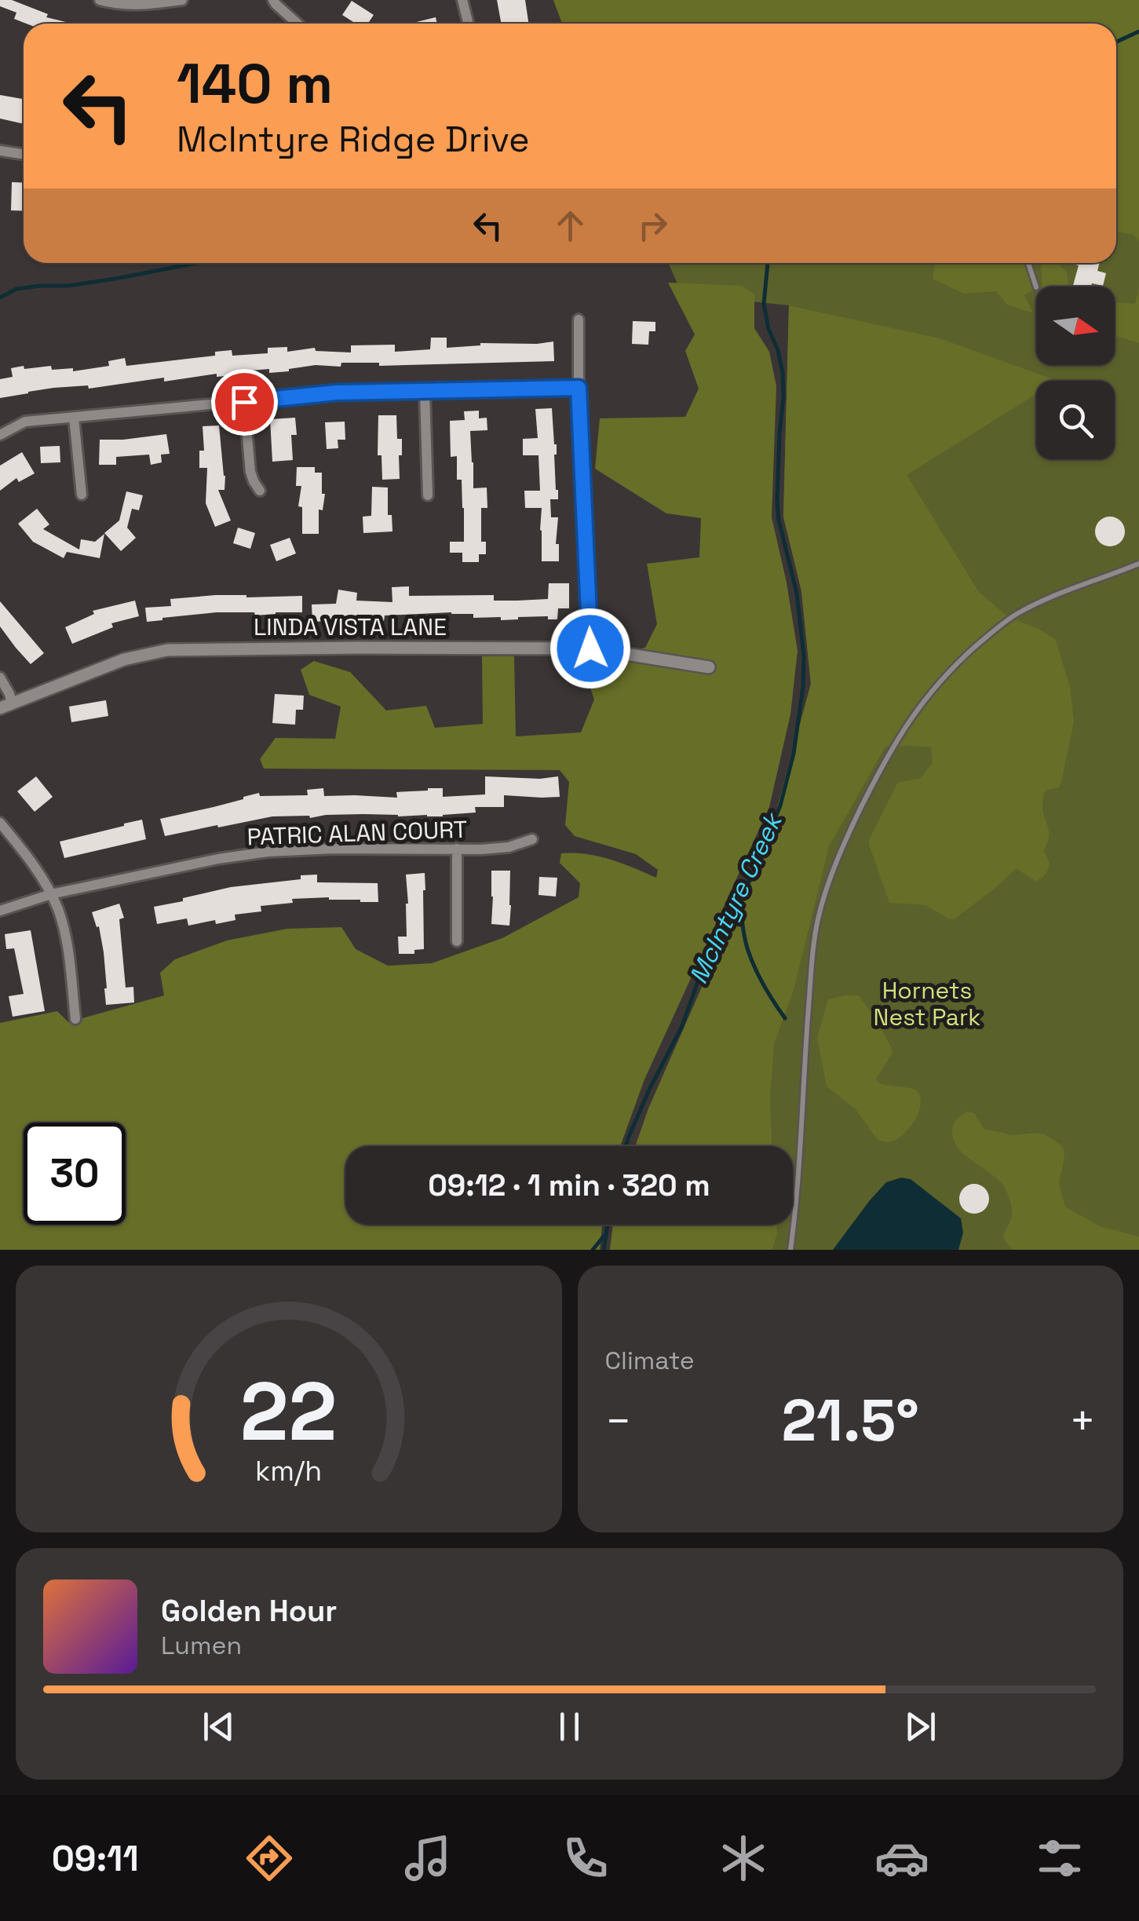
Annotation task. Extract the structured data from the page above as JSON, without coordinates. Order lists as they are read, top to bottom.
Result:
{
  "streets": {
    "street": ["LINDA VISTA LANE", "PATRIC ALAN COURT"]
  },
  "water": ["McIntyre Creek"],
  "parks": ["Hornets Nest Park"],
  "north": "right",
  "page": {
    "turn": ["140 m", "McIntyre Ridge Drive"],
    "limit": "30",
    "trip": "09:12 · 1 min · 320 m",
    "tile": "Climate",
    "heat": ["−", "21.5°", "+"],
    "song": ["Golden Hour", "Lumen"],
    "tabs": "09:11",
    "gauge": ["22", "km/h"]
  }
}
